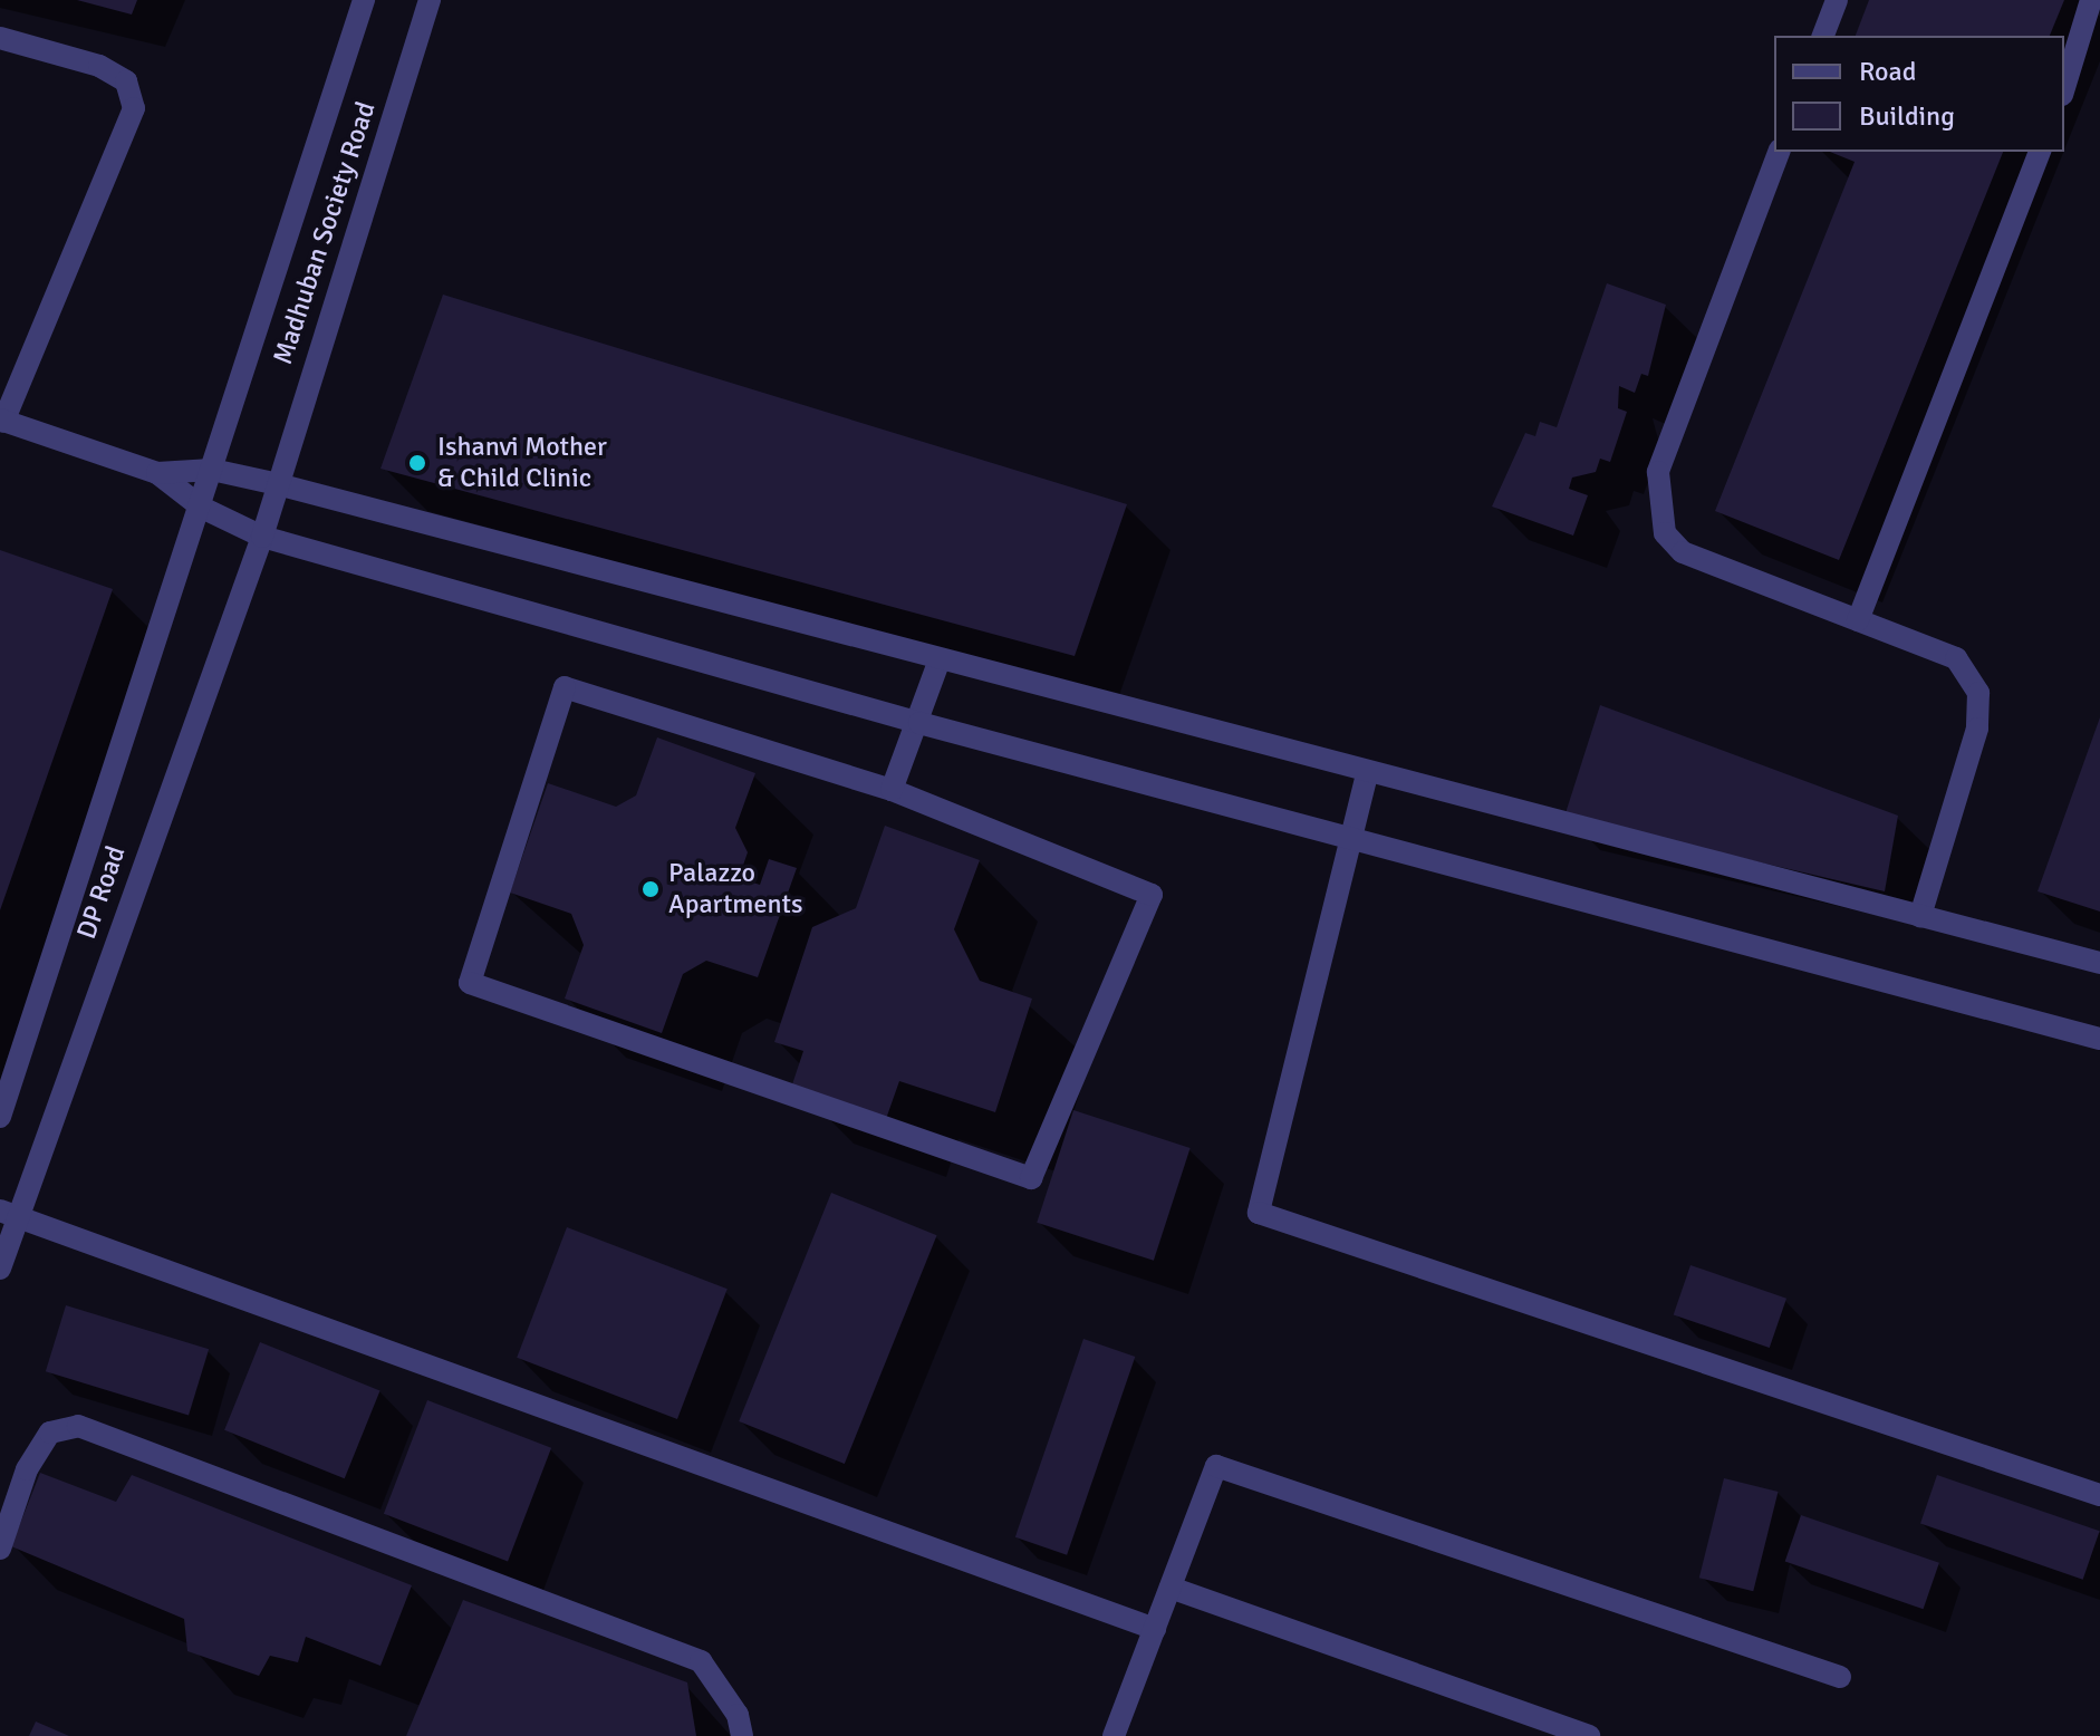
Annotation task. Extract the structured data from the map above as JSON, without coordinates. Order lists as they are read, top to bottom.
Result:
{
  "streets": {
    "street": ["Madhuban Society Road", "DP Road"]
  },
  "crossings": [
    ["Madhuban Society Road", "DP Road"]
  ],
  "places": ["Ishanvi Mother & Child Clinic", "Palazzo Apartments"],
  "legend": ["Road", "Building"]
}
